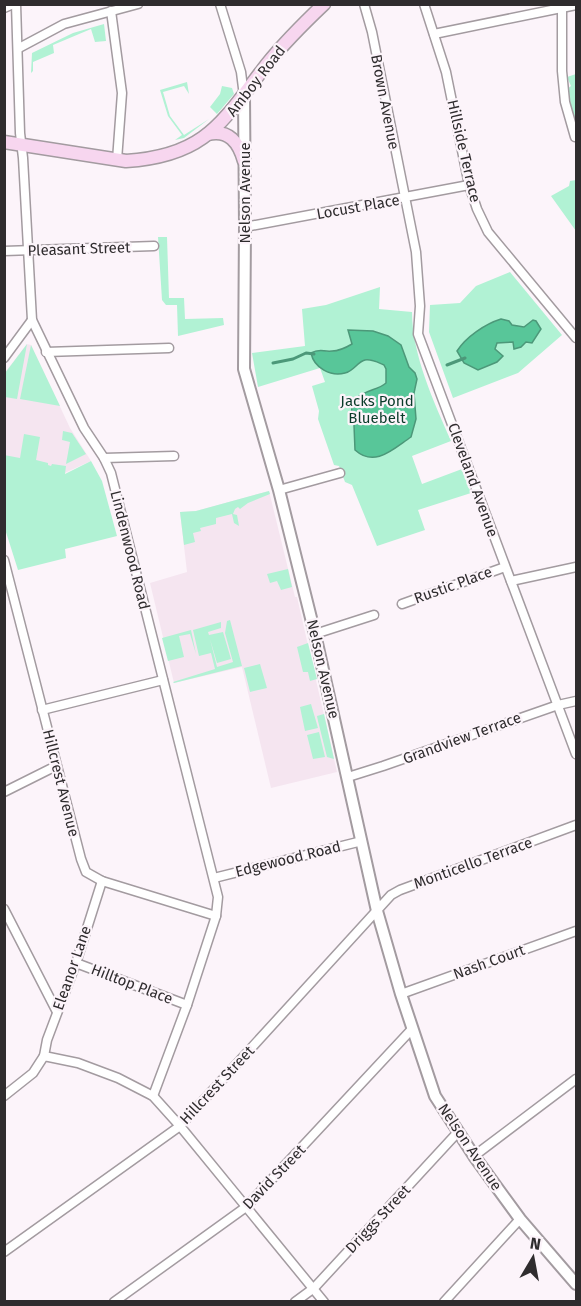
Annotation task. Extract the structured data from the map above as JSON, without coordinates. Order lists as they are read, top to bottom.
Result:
{
  "streets": {
    "main road": ["Amboy Road"],
    "street": [
      "Brown Avenue",
      "Hillside Terrace",
      "Nelson Avenue",
      "Locust Place",
      "Pleasant Street",
      "Cleveland Avenue",
      "Lindenwood Road",
      "Rustic Place",
      "Grandview Terrace",
      "Hillcrest Avenue",
      "Edgewood Road",
      "Monticello Terrace",
      "Nash Court",
      "Eleanor Lane",
      "Hilltop Place",
      "Hillcrest Street",
      "David Street",
      "Driggs Street"
    ]
  },
  "crossings": [
    ["Amboy Road", "Nelson Avenue"],
    ["Amboy Road", "Lindenwood Road"],
    ["Brown Avenue", "Locust Place"],
    ["Brown Avenue", "Cleveland Avenue"],
    ["Hillside Terrace", "Locust Place"],
    ["Nelson Avenue", "Locust Place"],
    ["Nelson Avenue", "Grandview Terrace"],
    ["Nelson Avenue", "Edgewood Road"],
    ["Nelson Avenue", "Monticello Terrace"],
    ["Nelson Avenue", "Nash Court"],
    ["Nelson Avenue", "Hillcrest Street"],
    ["Nelson Avenue", "David Street"],
    ["Nelson Avenue", "Driggs Street"],
    ["Locust Place", "Cleveland Avenue"],
    ["Pleasant Street", "Lindenwood Road"],
    ["Cleveland Avenue", "Rustic Place"],
    ["Cleveland Avenue", "Grandview Terrace"],
    ["Lindenwood Road", "Hillcrest Avenue"],
    ["Lindenwood Road", "Edgewood Road"],
    ["Lindenwood Road", "Hilltop Place"],
    ["Hillcrest Avenue", "Eleanor Lane"],
    ["Monticello Terrace", "Hillcrest Street"],
    ["Eleanor Lane", "Hilltop Place"]
  ],
  "parks": ["Jacks Pond Bluebelt"],
  "north": "top"
}
